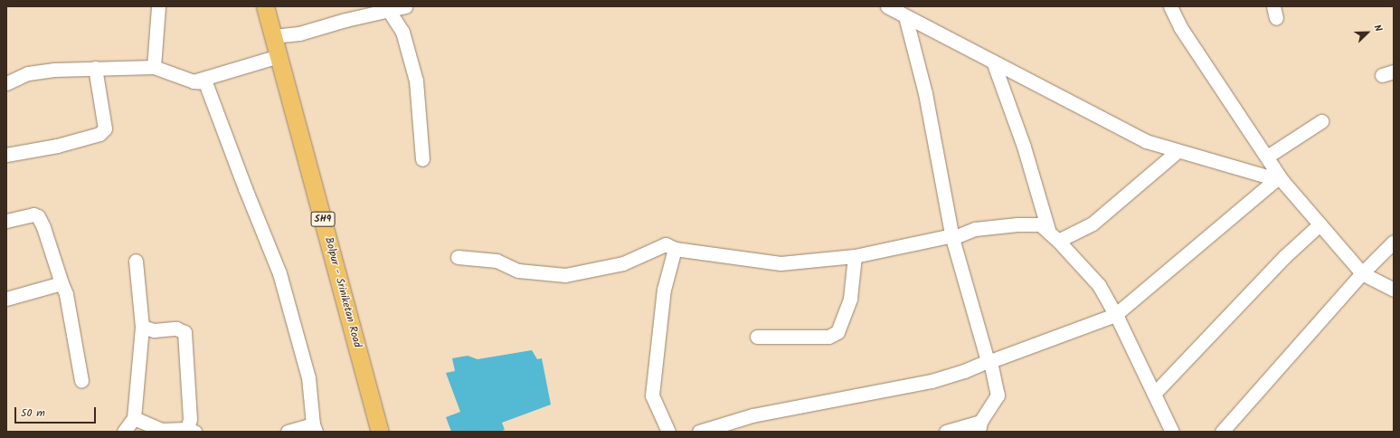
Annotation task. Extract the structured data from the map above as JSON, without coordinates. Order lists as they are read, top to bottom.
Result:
{
  "streets": {
    "main road": ["SH9", "Bolpur - Sriniketan Road"]
  },
  "scale_bar": "50 m",
  "north": "top right"
}
